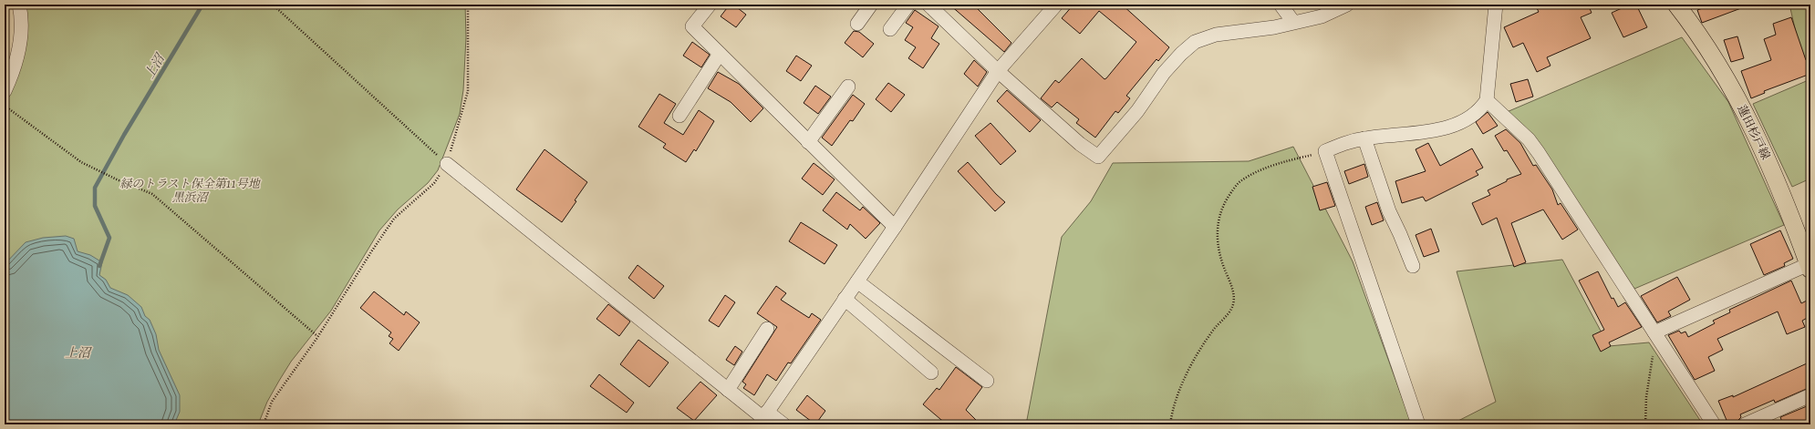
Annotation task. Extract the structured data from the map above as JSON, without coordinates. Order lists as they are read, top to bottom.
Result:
{
  "streets": {
    "main road": ["蓮田杉戸線"]
  },
  "water": ["上沼"],
  "parks": ["緑のトラスト保全第11号地 黒浜沼"]
}
